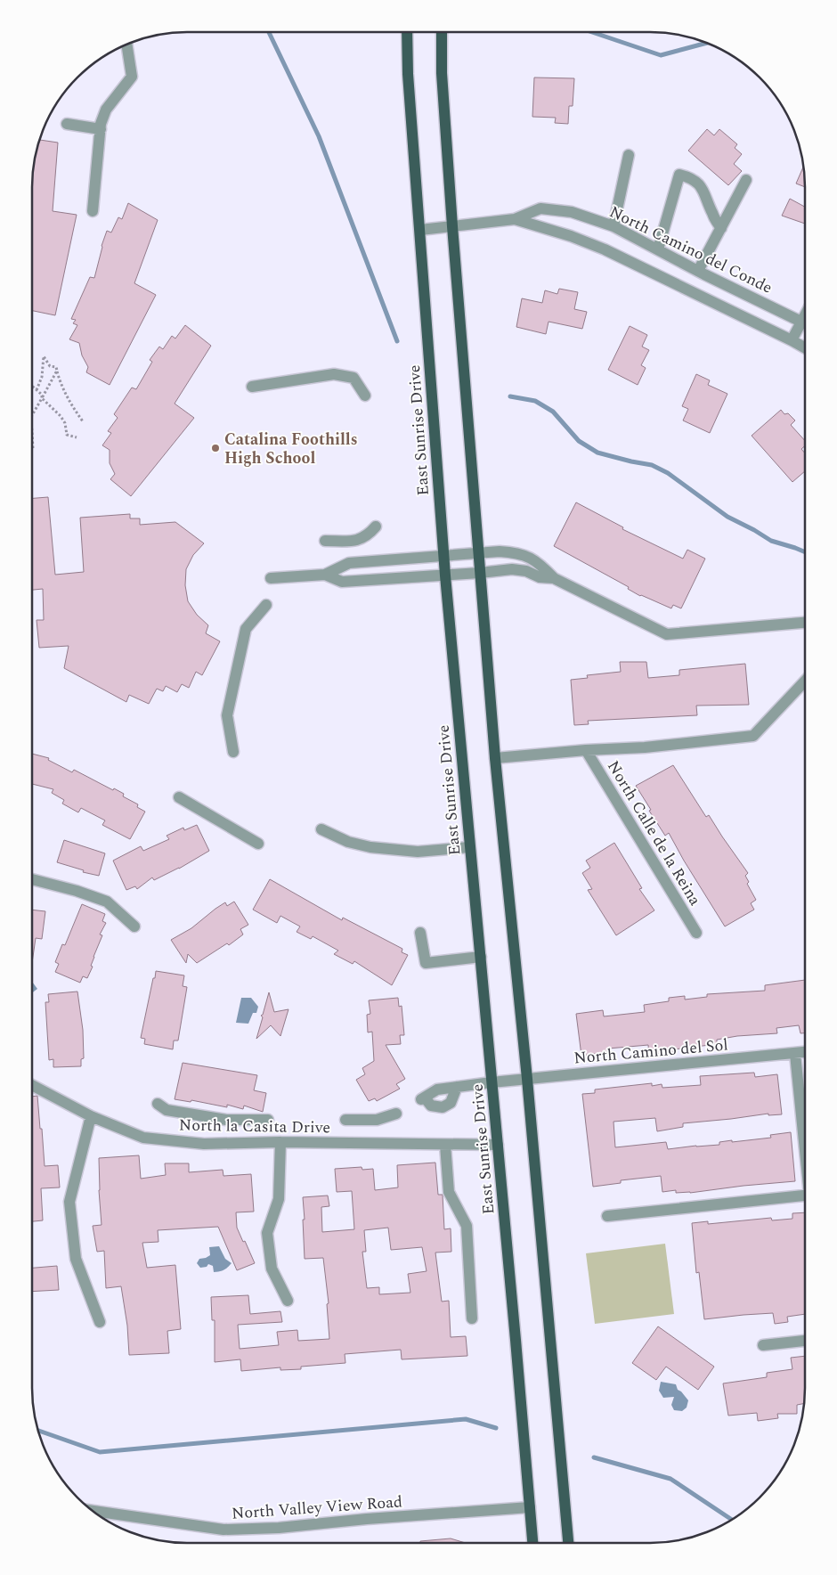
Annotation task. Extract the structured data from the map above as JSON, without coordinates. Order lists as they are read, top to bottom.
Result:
{
  "streets": {
    "main road": ["East Sunrise Drive"],
    "street": [
      "North Camino del Conde",
      "North Calle de la Reina",
      "North Camino del Sol",
      "North la Casita Drive",
      "North Valley View Road"
    ]
  },
  "crossings": [
    ["North Camino del Conde", "East Sunrise Drive"],
    ["East Sunrise Drive", "North Camino del Sol"],
    ["East Sunrise Drive", "North la Casita Drive"],
    ["East Sunrise Drive", "North Valley View Road"]
  ],
  "places": ["Catalina Foothills High School"]
}
